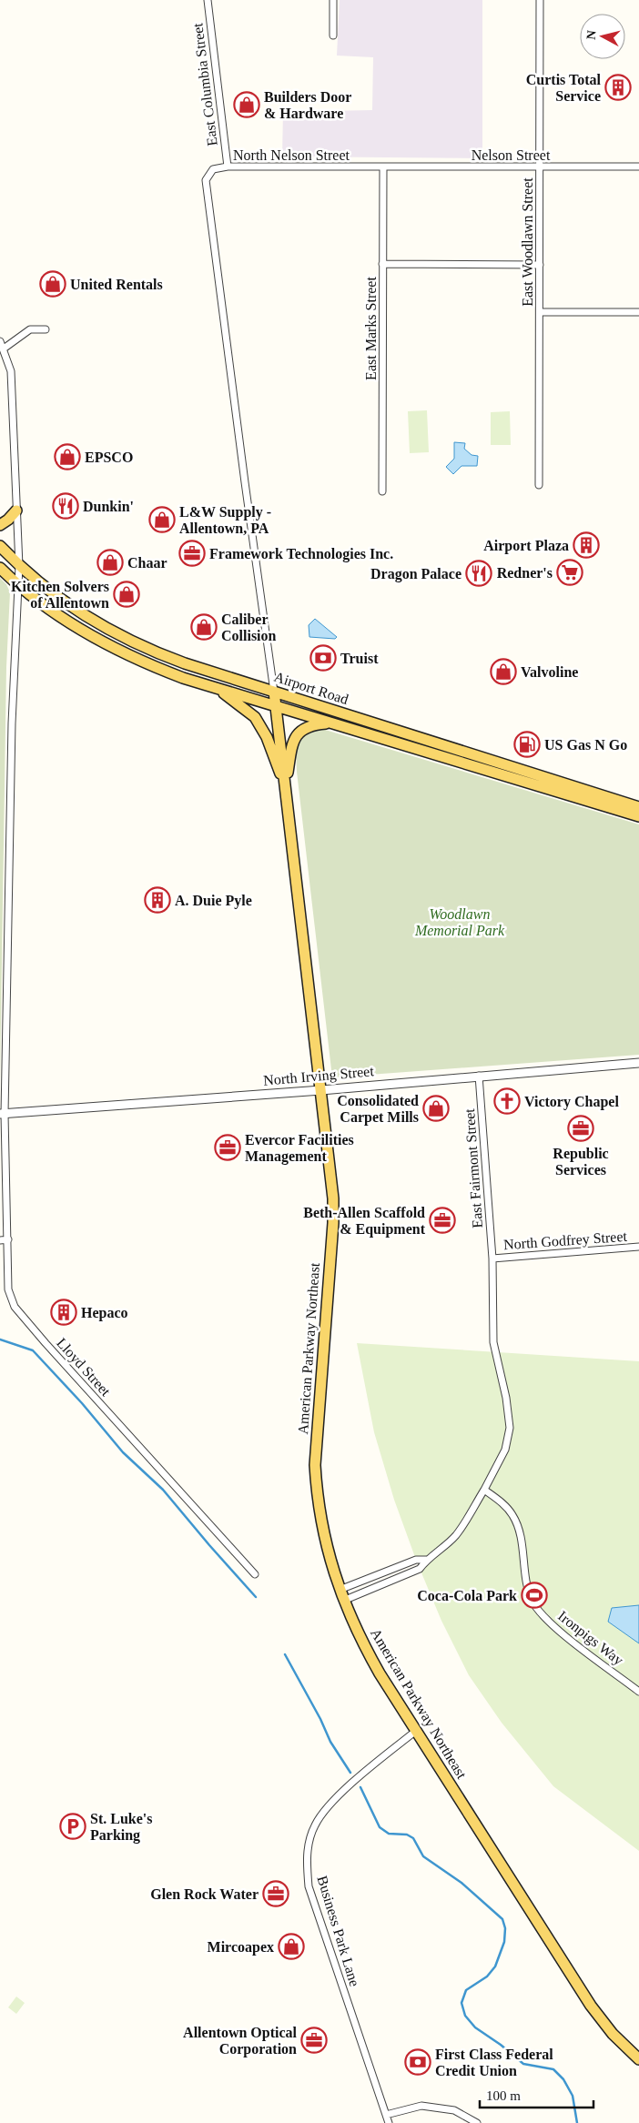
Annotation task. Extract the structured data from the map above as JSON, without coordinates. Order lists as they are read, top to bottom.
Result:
{
  "streets": {
    "main road": ["Airport Road", "American Parkway Northeast"],
    "street": [
      "East Columbia Street",
      "North Nelson Street",
      "Nelson Street",
      "East Woodlawn Street",
      "East Marks Street",
      "North Irving Street",
      "East Fairmont Street",
      "North Godfrey Street",
      "Lloyd Street",
      "Ironpigs Way",
      "Business Park Lane"
    ]
  },
  "crossings": [
    ["East Columbia Street", "North Nelson Street"],
    ["North Nelson Street", "Nelson Street"],
    ["North Nelson Street", "East Marks Street"],
    ["North Nelson Street", "Airport Road"],
    ["Nelson Street", "East Woodlawn Street"],
    ["Nelson Street", "East Marks Street"],
    ["Airport Road", "Lloyd Street"],
    ["North Irving Street", "East Fairmont Street"],
    ["North Irving Street", "American Parkway Northeast"],
    ["North Irving Street", "Lloyd Street"],
    ["East Fairmont Street", "North Godfrey Street"],
    ["East Fairmont Street", "Ironpigs Way"],
    ["American Parkway Northeast", "Business Park Lane"]
  ],
  "parks": ["Woodlawn Memorial Park"],
  "places": {
    "building": [
      "Curtis Total Service",
      "Airport Plaza",
      "A. Duie Pyle",
      "Hepaco"
    ],
    "shop": [
      "Builders Door & Hardware",
      "United Rentals",
      "EPSCO",
      "L&W Supply - Allentown, PA",
      "Chaar",
      "Kitchen Solvers of Allentown",
      "Caliber Collision",
      "Valvoline",
      "Consolidated Carpet Mills",
      "Mircoapex"
    ],
    "restaurant": ["Dunkin'", "Dragon Palace"],
    "office": [
      "Framework Technologies Inc.",
      "Republic Services",
      "Evercor Facilities Management",
      "Beth-Allen Scaffold & Equipment",
      "Glen Rock Water",
      "Allentown Optical Corporation"
    ],
    "supermarket": ["Redner's"],
    "bank": ["Truist", "First Class Federal Credit Union"],
    "fuel station": ["US Gas N Go"],
    "church": ["Victory Chapel"],
    "sports": ["Coca-Cola Park"],
    "parking": ["St. Luke's Parking"]
  },
  "scale_bar": "100 m",
  "north": "left"
}
